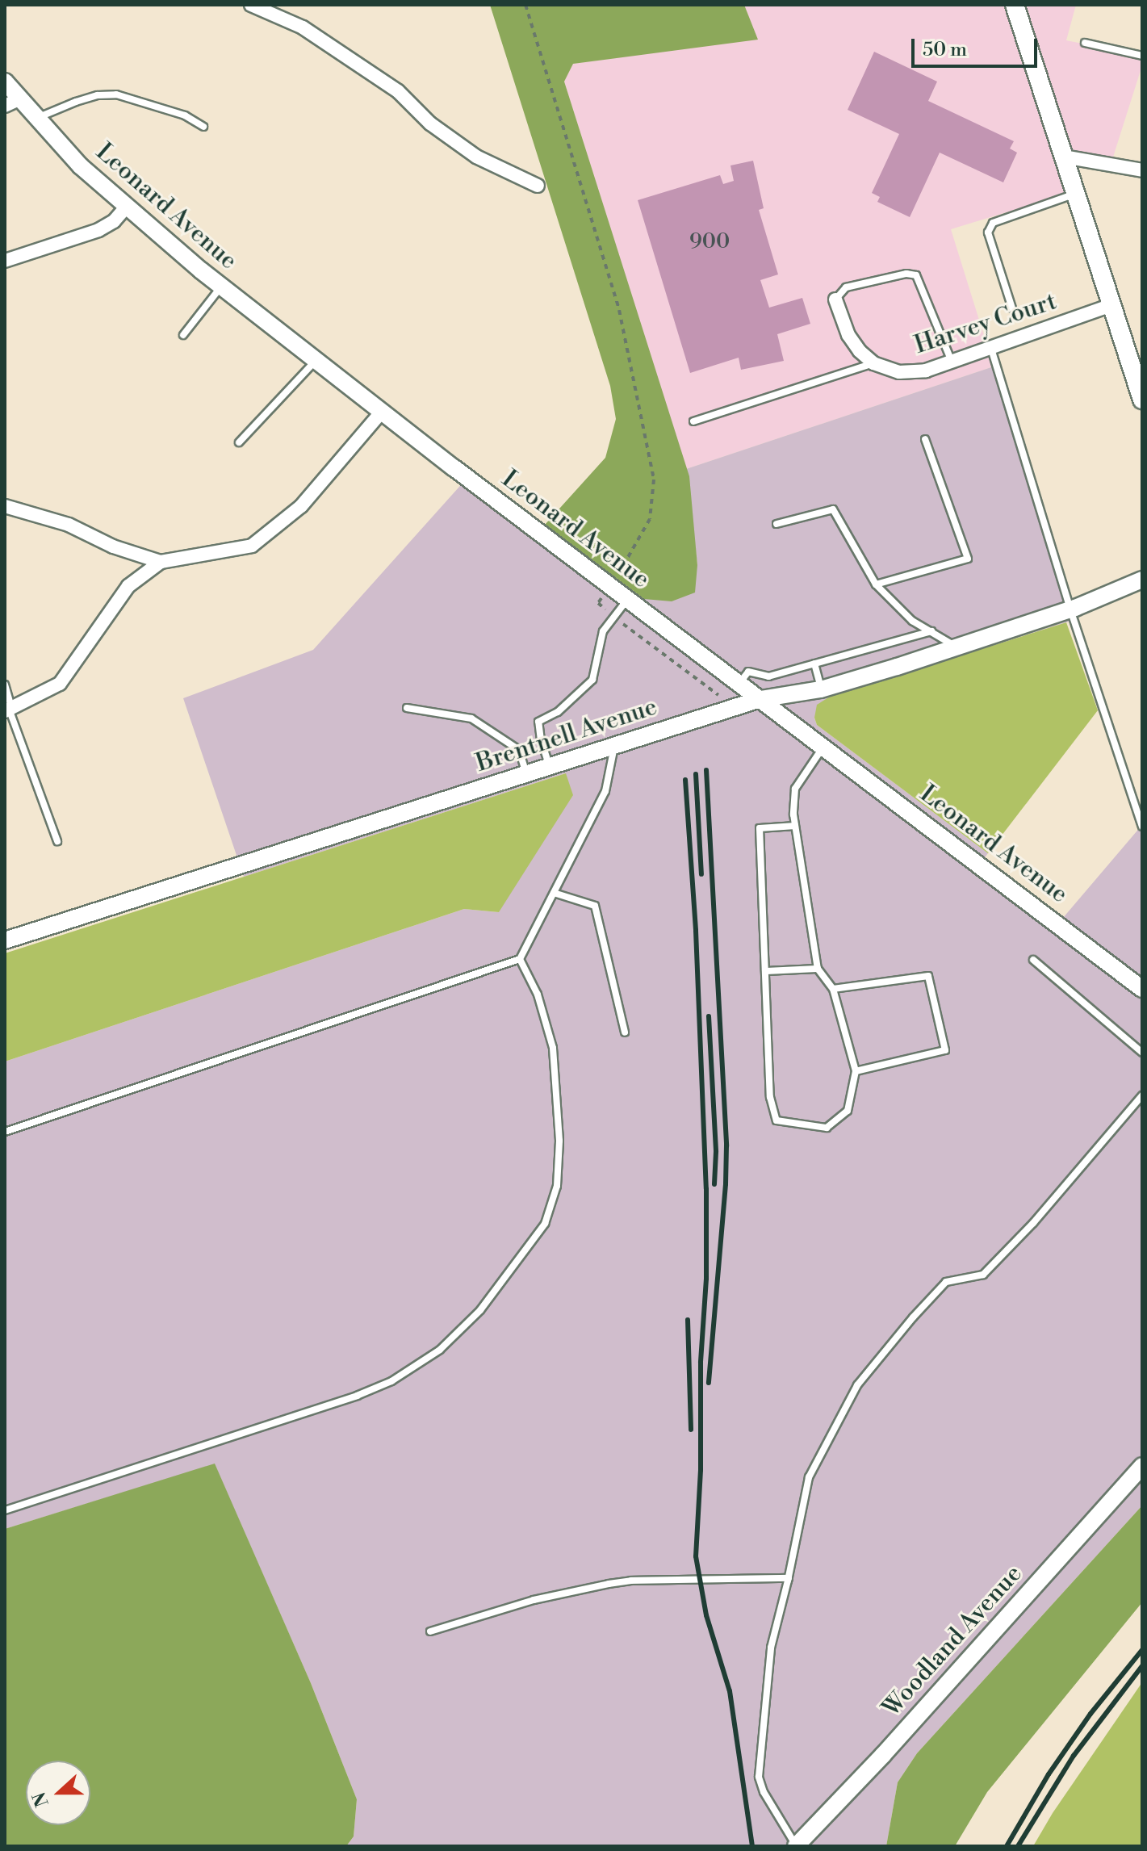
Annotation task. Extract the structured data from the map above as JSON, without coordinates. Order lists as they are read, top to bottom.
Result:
{
  "streets": {
    "street": [
      "Leonard Avenue",
      "Harvey Court",
      "Brentnell Avenue",
      "Woodland Avenue"
    ]
  },
  "crossings": [
    ["Leonard Avenue", "Brentnell Avenue"]
  ],
  "house_numbers": ["900"],
  "scale_bar": "50 m",
  "north": "left"
}
